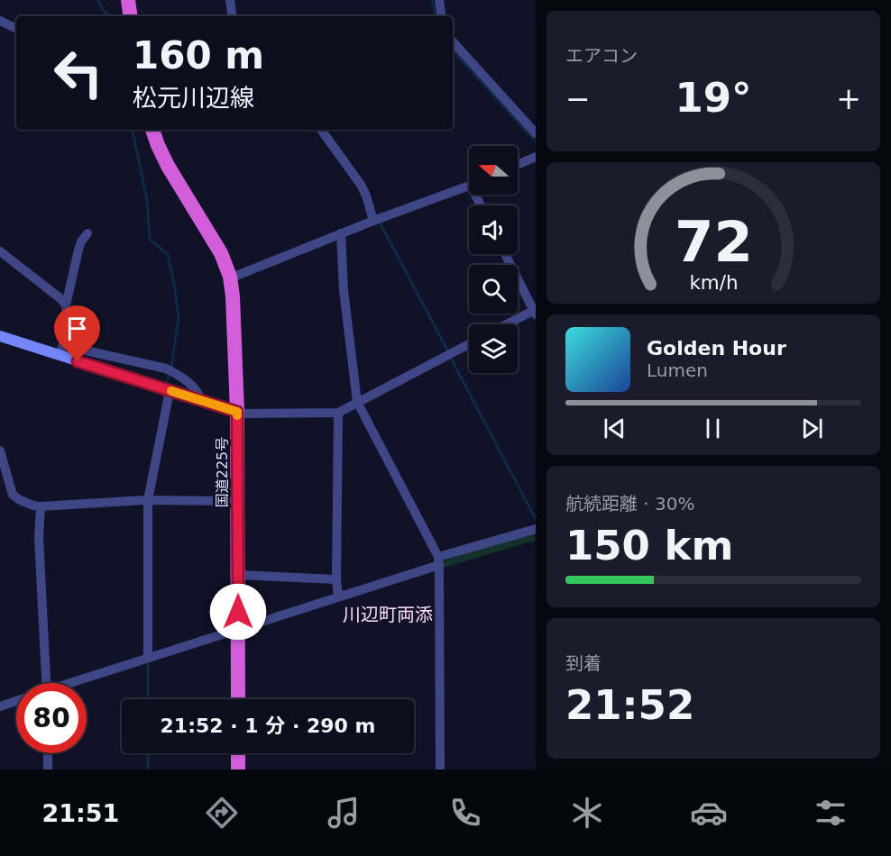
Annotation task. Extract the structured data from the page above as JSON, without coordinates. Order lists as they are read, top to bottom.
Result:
{
  "streets": {
    "highway": ["国道225号"]
  },
  "districts": ["川辺町両添"],
  "north": "left",
  "page": {
    "tile": [
      "エアコン",
      ["航続距離 · 30%", "150 km"],
      ["到着", "21:52"]
    ],
    "turn": ["160 m", "松元川辺線"],
    "heat": ["−", "19°", "+"],
    "song": ["Golden Hour", "Lumen"],
    "limit": "80",
    "trip": "21:52 · 1 分 · 290 m",
    "tabs": "21:51",
    "gauge": ["72", "km/h"]
  }
}
